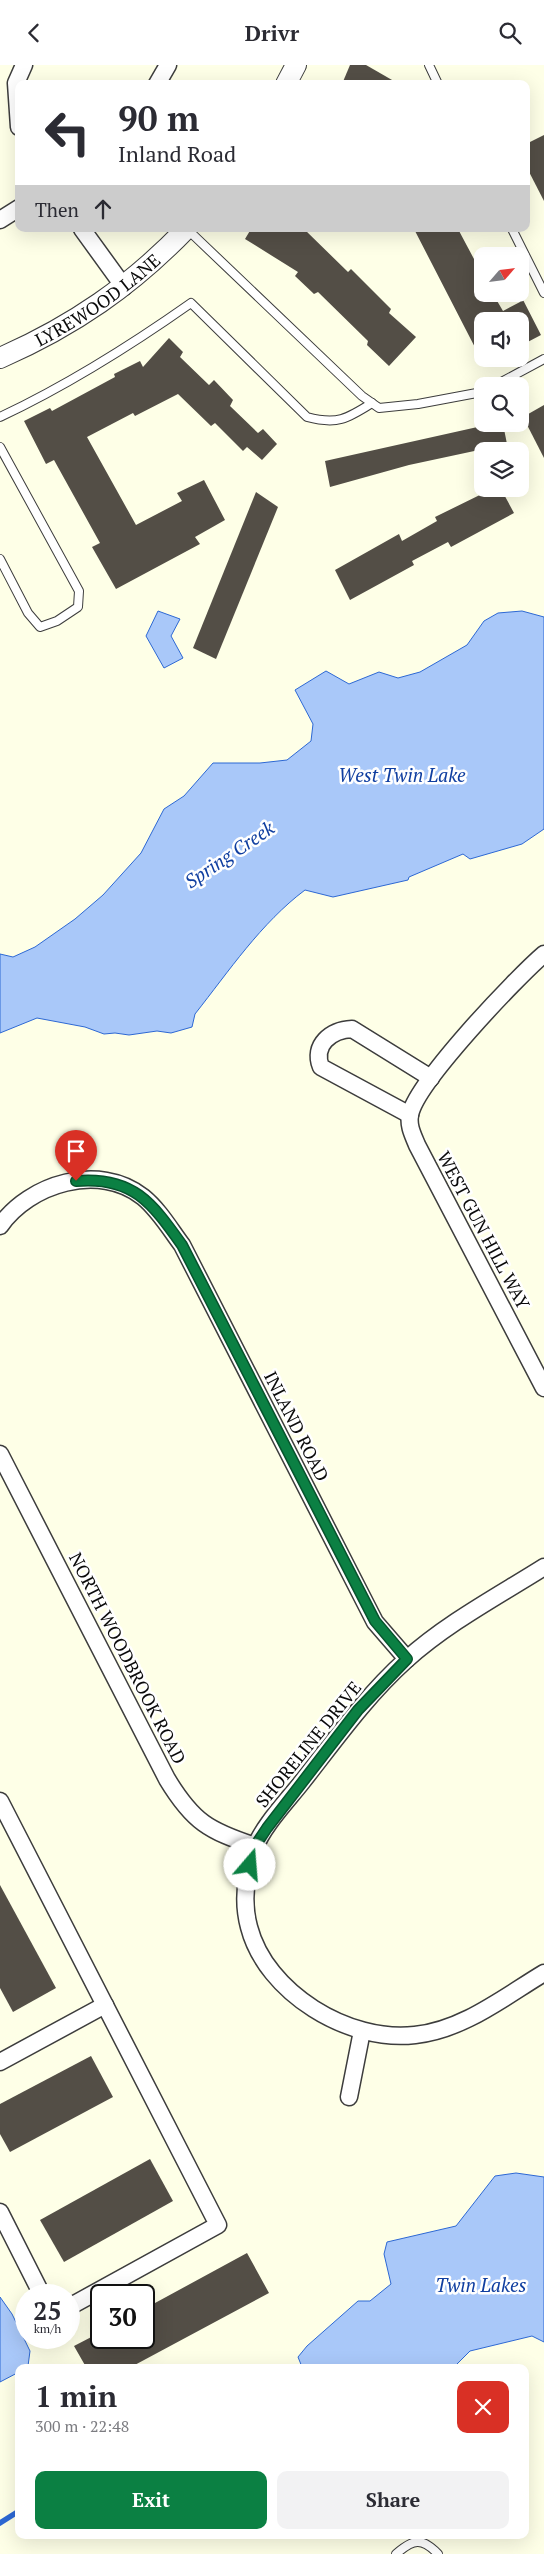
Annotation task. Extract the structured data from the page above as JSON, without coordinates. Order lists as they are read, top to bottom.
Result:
{
  "streets": {
    "street": [
      "LYREWOOD LANE",
      "WEST GUN HILL WAY",
      "INLAND ROAD",
      "NORTH WOODBROOK ROAD",
      "SHORELINE DRIVE"
    ]
  },
  "crossings": [
    ["INLAND ROAD", "SHORELINE DRIVE"],
    ["NORTH WOODBROOK ROAD", "SHORELINE DRIVE"]
  ],
  "water": ["West Twin Lake", "Spring Creek", "Twin Lakes"],
  "north": "top right",
  "page": {
    "header": "Drivr",
    "turn": ["90 m", "Inland Road"],
    "then": "Then",
    "speed": "25 km/h",
    "limit": "30",
    "heading": ["1 min", "300 m · 22:48"],
    "buttons": ["Exit", "Share"]
  }
}
